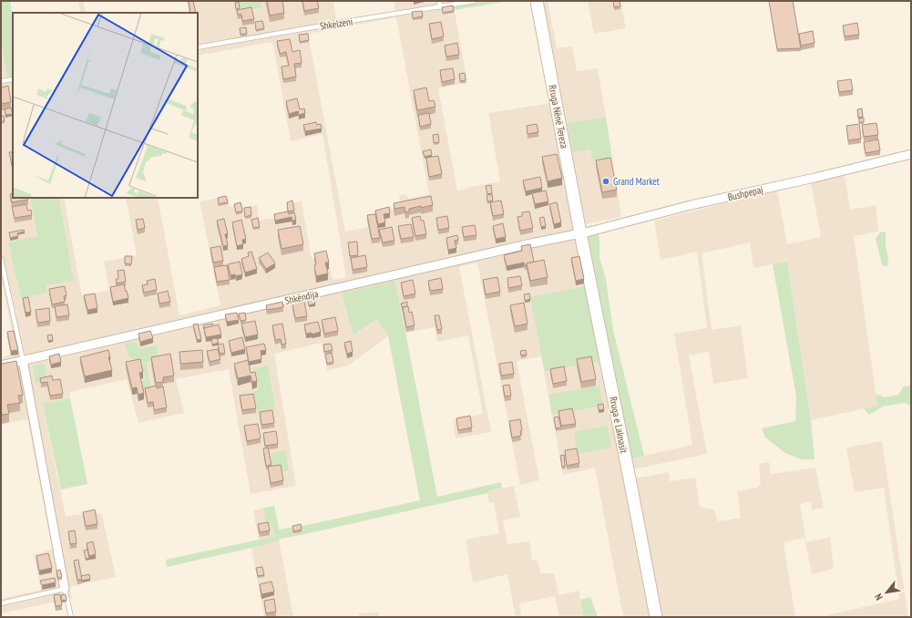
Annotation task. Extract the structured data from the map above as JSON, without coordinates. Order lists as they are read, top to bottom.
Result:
{
  "streets": {
    "main road": ["Rruga Nënë Tereza", "Rruga e Laknasit"],
    "street": ["Bushpepaj", "Shkëndija"],
    "lane": ["Shkelzeni"]
  },
  "crossings": [
    ["Rruga Nënë Tereza", "Bushpepaj"],
    ["Rruga Nënë Tereza", "Shkëndija"],
    ["Rruga Nënë Tereza", "Rruga e Laknasit"],
    ["Bushpepaj", "Shkëndija"],
    ["Bushpepaj", "Rruga e Laknasit"],
    ["Shkëndija", "Rruga e Laknasit"]
  ],
  "places": ["Grand Market"],
  "north": "bottom left"
}
